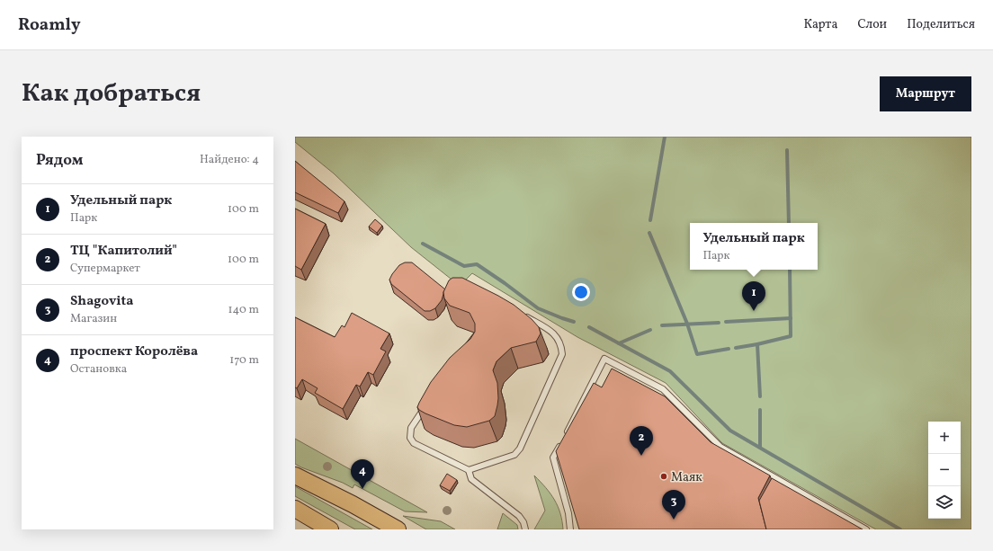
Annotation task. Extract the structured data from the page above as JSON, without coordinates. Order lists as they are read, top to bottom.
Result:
{
  "places": ["Маяк"],
  "page": {
    "header": "Roamly",
    "nav": ["Карта", "Слои", "Поделиться"],
    "title": "Как добраться",
    "buttons": "Маршрут",
    "heading": ["Рядом", "Найдено: 4"],
    "list": [
      {
        "mark": "1",
        "name": "Удельный парк",
        "note": "Парк",
        "value": "100 m"
      },
      {
        "mark": "2",
        "name": "ТЦ \"Капитолий\"",
        "note": "Супермаркет",
        "value": "100 m"
      },
      {
        "mark": "3",
        "name": "Shagovita",
        "note": "Магазин",
        "value": "140 m"
      },
      {
        "mark": "4",
        "name": "проспект Королёва",
        "note": "Остановка",
        "value": "170 m"
      }
    ],
    "popup": ["Удельный парк", "Парк"],
    "pins": [
      "1",
      "2",
      "4",
      "3"
    ],
    "map_buttons": ["+", "−"]
  }
}
